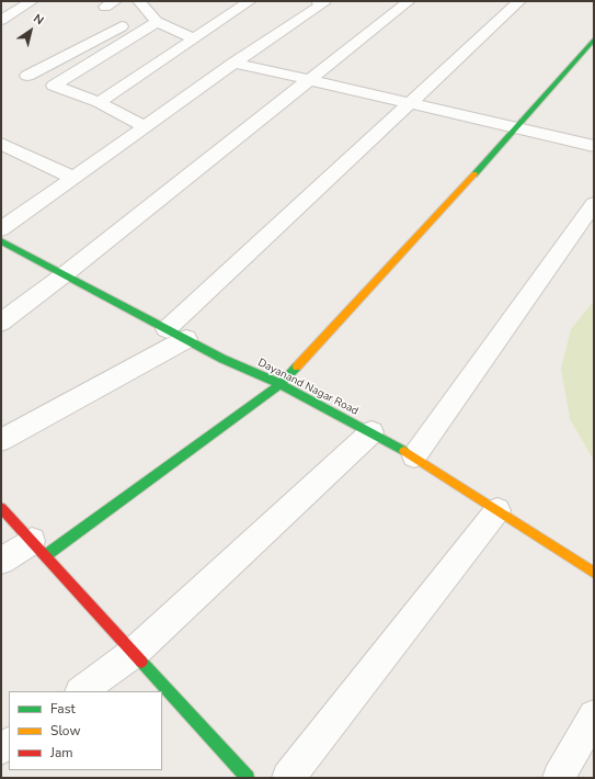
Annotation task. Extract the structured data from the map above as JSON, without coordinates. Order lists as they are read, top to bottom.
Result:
{
  "streets": {
    "street": ["Dayanand Nagar Road"]
  },
  "legend": ["Fast", "Slow", "Jam"],
  "north": "top right"
}
